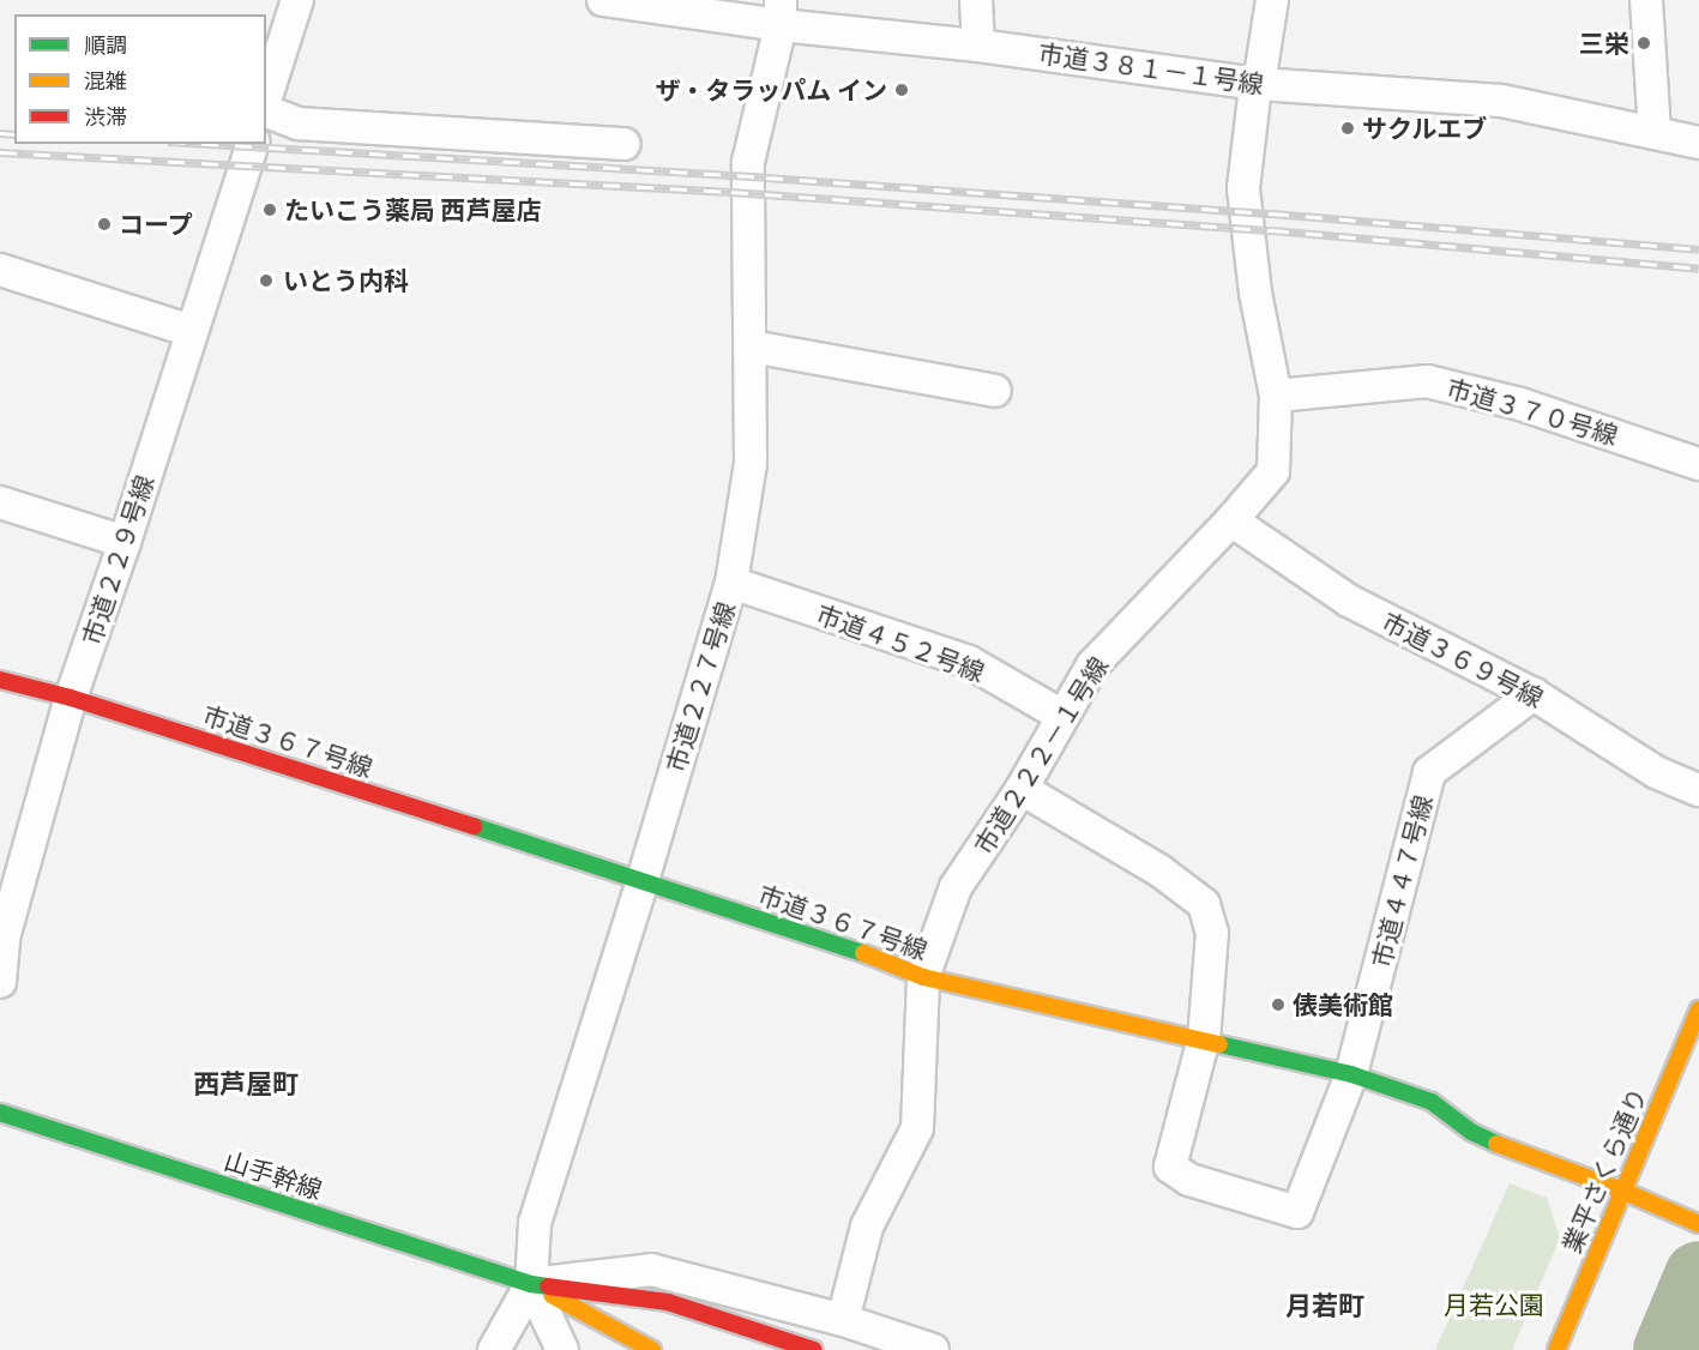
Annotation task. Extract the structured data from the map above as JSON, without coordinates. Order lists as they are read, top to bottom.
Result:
{
  "streets": {
    "street": [
      "市道３８１－１号線",
      "市道３７０号線",
      "市道２２９号線",
      "市道４５２号線",
      "市道３６９号線",
      "市道２２７号線",
      "市道３６７号線",
      "市道２２２－１号線",
      "市道４４７号線",
      "業平さくら通り",
      "山手幹線"
    ]
  },
  "crossings": [
    ["市道３８１－１号線", "市道２２７号線"],
    ["市道３８１－１号線", "市道２２２－１号線"],
    ["市道３７０号線", "市道２２２－１号線"],
    ["市道２２９号線", "市道３６７号線"],
    ["市道４５２号線", "市道２２７号線"],
    ["市道４５２号線", "市道２２２－１号線"],
    ["市道３６９号線", "市道２２２－１号線"],
    ["市道３６９号線", "市道４４７号線"],
    ["市道２２７号線", "市道３６７号線"],
    ["市道２２７号線", "山手幹線"],
    ["市道３６７号線", "市道２２２－１号線"],
    ["市道３６７号線", "市道４４７号線"],
    ["市道３６７号線", "業平さくら通り"]
  ],
  "districts": ["西芦屋町", "月若町"],
  "parks": ["月若公園"],
  "places": [
    "三栄",
    "ザ・タラッパム イン",
    "サクルエブ",
    "たいこう薬局 西芦屋店",
    "コープ",
    "いとう内科",
    "俵美術館"
  ],
  "legend": ["順調", "混雑", "渋滞"]
}
